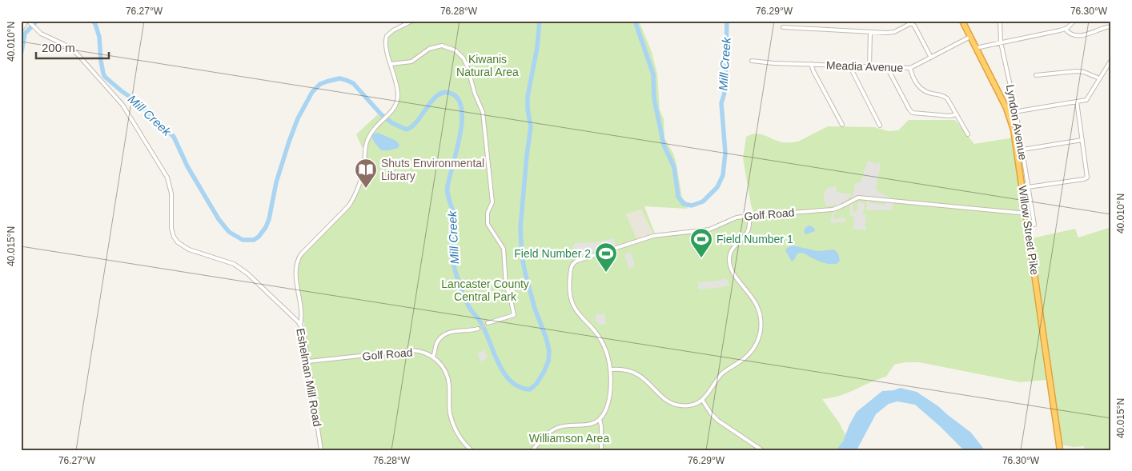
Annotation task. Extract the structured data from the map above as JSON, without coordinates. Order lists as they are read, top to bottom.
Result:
{
  "streets": {
    "highway": ["Willow Street Pike"],
    "street": [
      "Meadia Avenue",
      "Lyndon Avenue",
      "Golf Road",
      "Eshelman Mill Road"
    ]
  },
  "crossings": [
    ["Meadia Avenue", "Willow Street Pike"],
    ["Lyndon Avenue", "Willow Street Pike"],
    ["Golf Road", "Willow Street Pike"],
    ["Golf Road", "Eshelman Mill Road"]
  ],
  "water": ["Mill Creek"],
  "parks": ["Kiwanis Natural Area", "Lancaster County Central Park", "Williamson Area"],
  "places": {
    "library": ["Shuts Environmental Library"],
    "sports": ["Field Number 1", "Field Number 2"]
  },
  "scale_bar": "200 m",
  "coordinates": [
    "76.27°W",
    "76.28°W",
    "76.29°W",
    "76.30°W",
    "40.010°N",
    "40.015°N"
  ]
}
